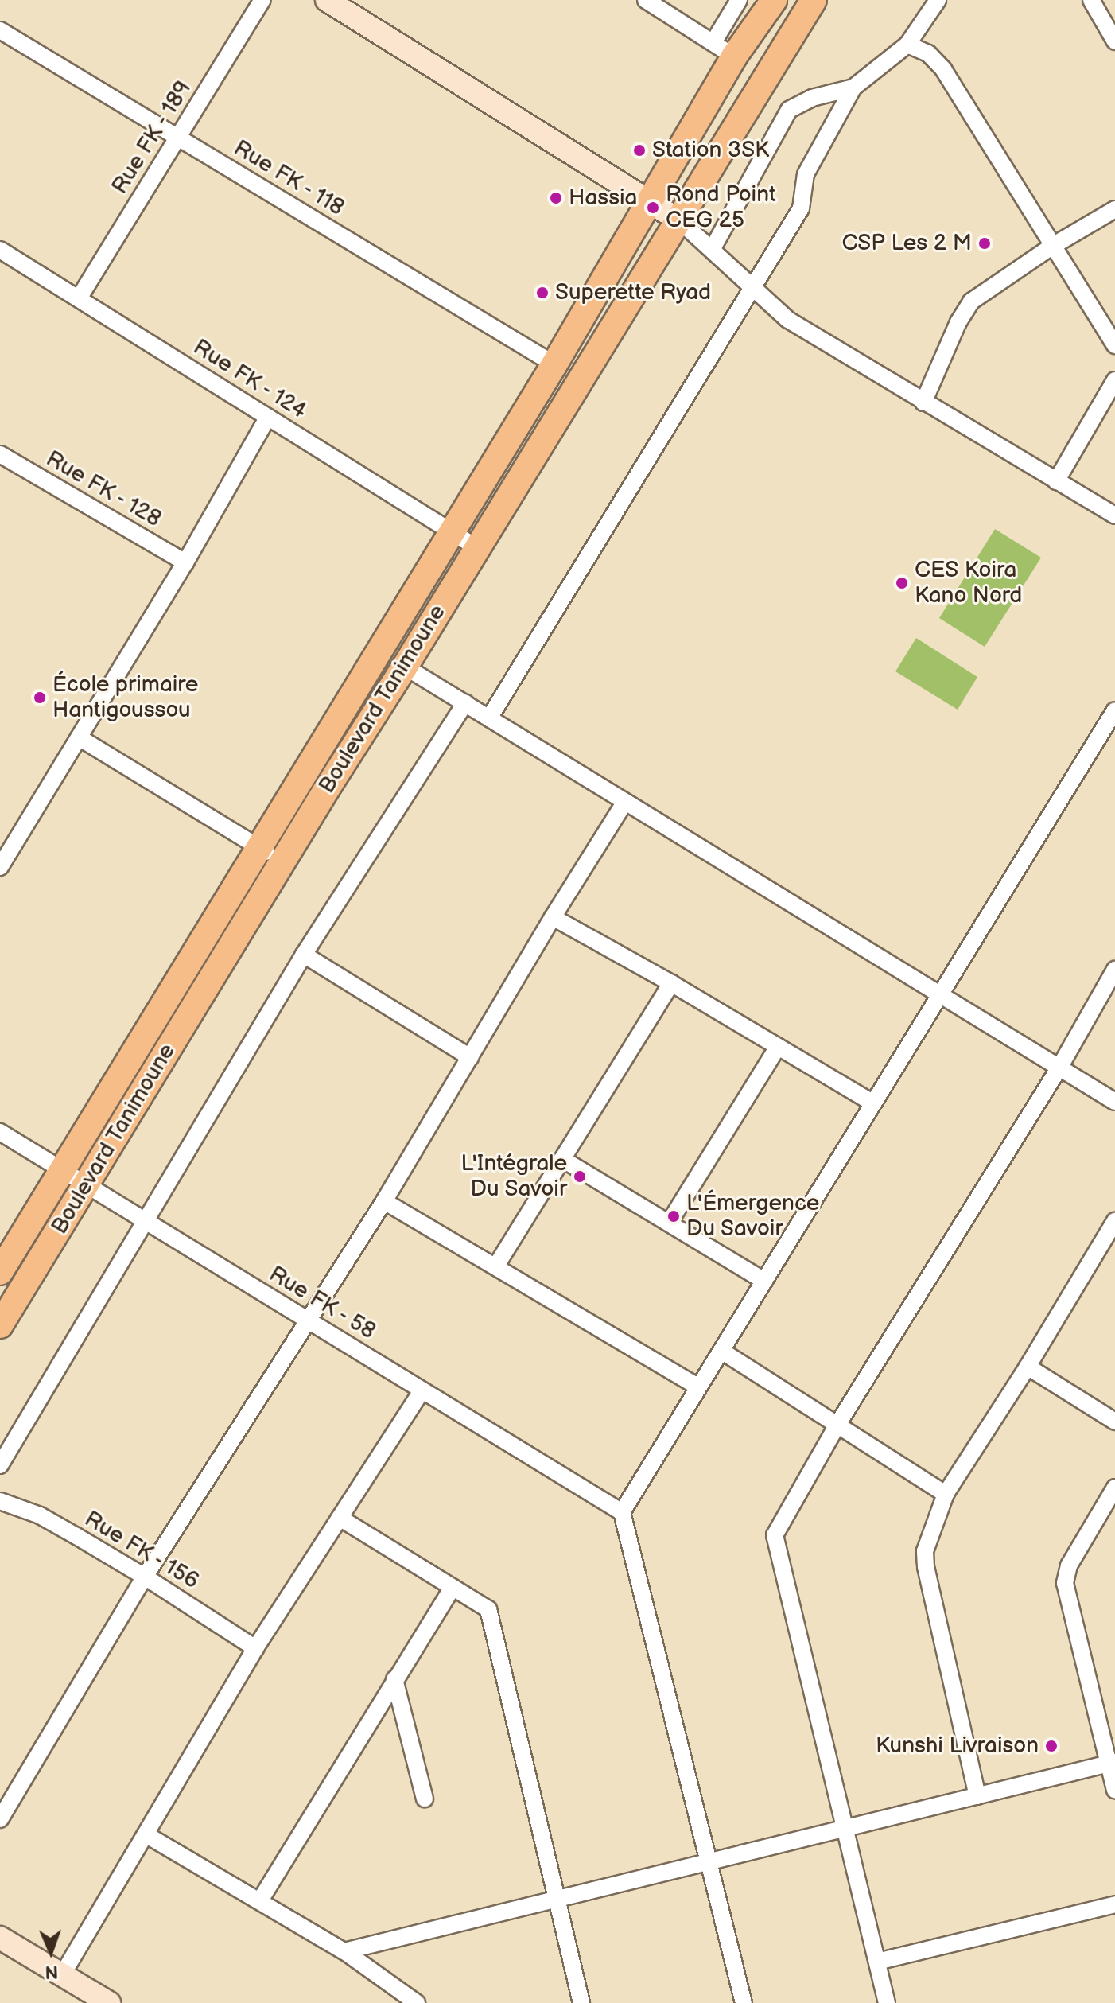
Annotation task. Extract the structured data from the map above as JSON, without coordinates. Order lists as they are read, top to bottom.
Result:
{
  "streets": {
    "main road": ["Boulevard Tanimoune"],
    "street": [
      "Rue FK - 189",
      "Rue FK - 118",
      "Rue FK - 124",
      "Rue FK - 128",
      "Rue FK - 58",
      "Rue FK - 156"
    ]
  },
  "crossings": [
    ["Rue FK - 189", "Rue FK - 118"],
    ["Rue FK - 189", "Rue FK - 124"],
    ["Rue FK - 118", "Boulevard Tanimoune"],
    ["Rue FK - 124", "Boulevard Tanimoune"],
    ["Boulevard Tanimoune", "Rue FK - 58"]
  ],
  "places": [
    "Station 3SK",
    "Hassia",
    "Rond Point CEG 25",
    "CSP Les 2 M",
    "Superette Ryad",
    "CES Koira Kano Nord",
    "École primaire Hantigoussou",
    "L'Intégrale Du Savoir",
    "L'Émergence Du Savoir",
    "Kunshi Livraison"
  ],
  "north": "bottom"
}
